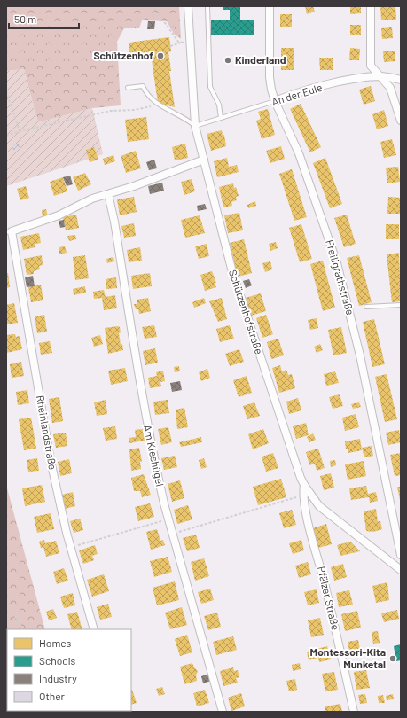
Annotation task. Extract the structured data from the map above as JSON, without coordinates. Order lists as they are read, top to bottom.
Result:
{
  "streets": {
    "street": [
      "An der Eule",
      "Freiligrathstraße",
      "Schützenhofstraße",
      "Rheinlandstraße",
      "Am Kieshügel",
      "Pfälzer Straße"
    ]
  },
  "crossings": [
    ["An der Eule", "Freiligrathstraße"],
    ["An der Eule", "Schützenhofstraße"],
    ["Schützenhofstraße", "Pfälzer Straße"]
  ],
  "places": ["Schützenhof", "Kinderland", "Montessori-Kita Munketal"],
  "legend": [
    "Homes",
    "Schools",
    "Industry",
    "Other"
  ],
  "scale_bar": "50 m"
}
